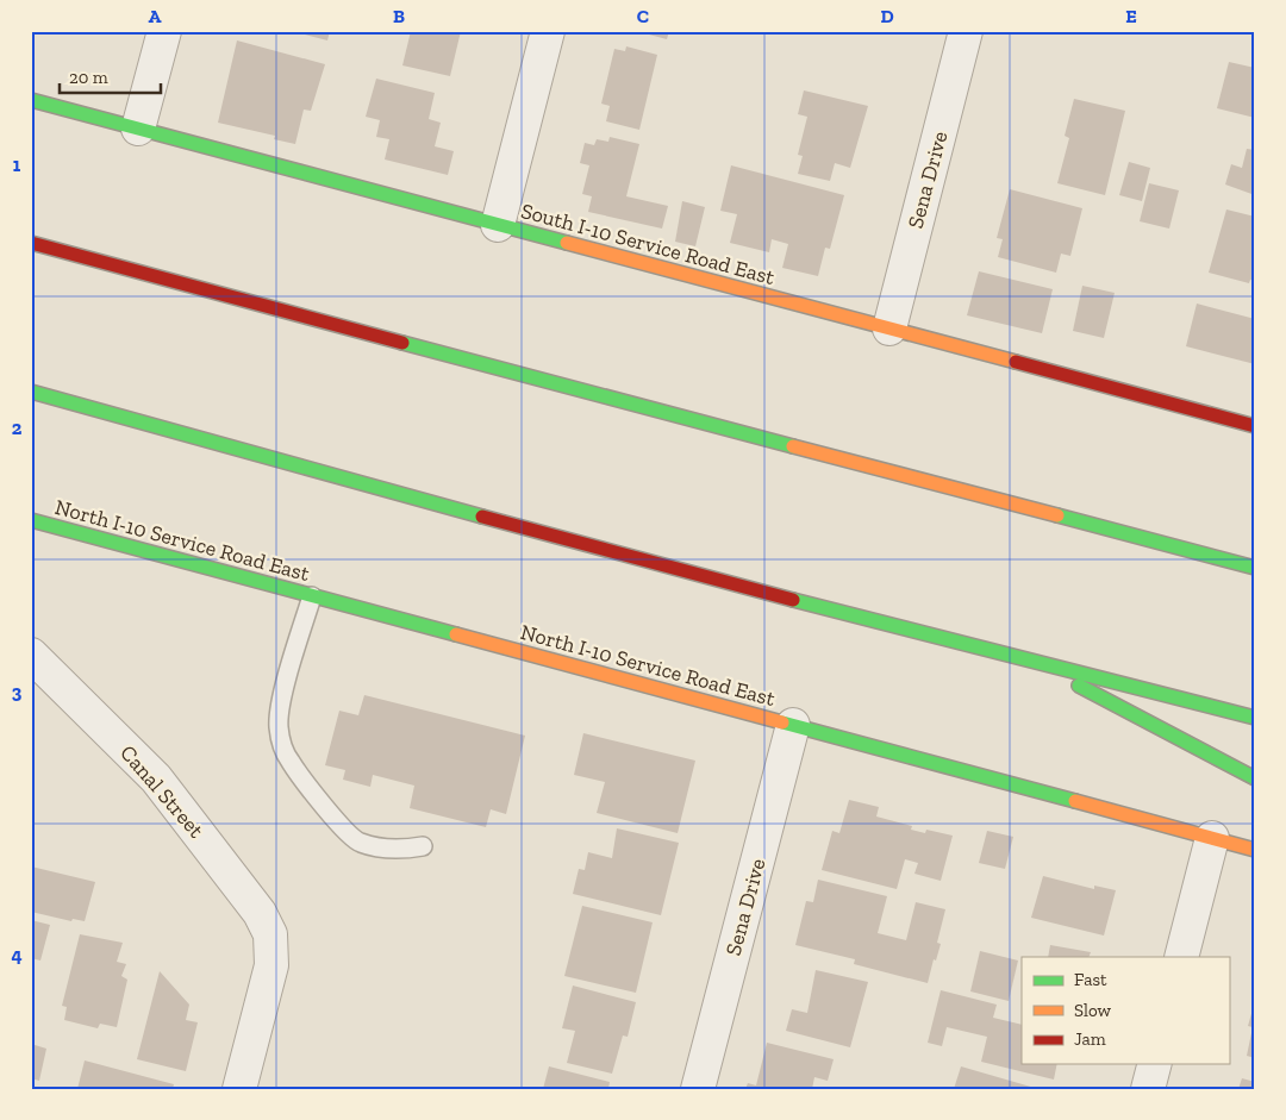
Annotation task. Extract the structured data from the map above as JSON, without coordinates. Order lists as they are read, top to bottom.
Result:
{
  "streets": {
    "main road": ["South I-10 Service Road East", "North I-10 Service Road East"],
    "street": ["Sena Drive", "Canal Street"]
  },
  "crossings": [
    ["Sena Drive", "South I-10 Service Road East"],
    ["Sena Drive", "North I-10 Service Road East"]
  ],
  "legend": ["Fast", "Slow", "Jam"],
  "scale_bar": "20 m",
  "grid": {
    "columns": [
      "A",
      "B",
      "C",
      "D",
      "E"
    ],
    "rows": [
      "1",
      "2",
      "3",
      "4"
    ]
  }
}
